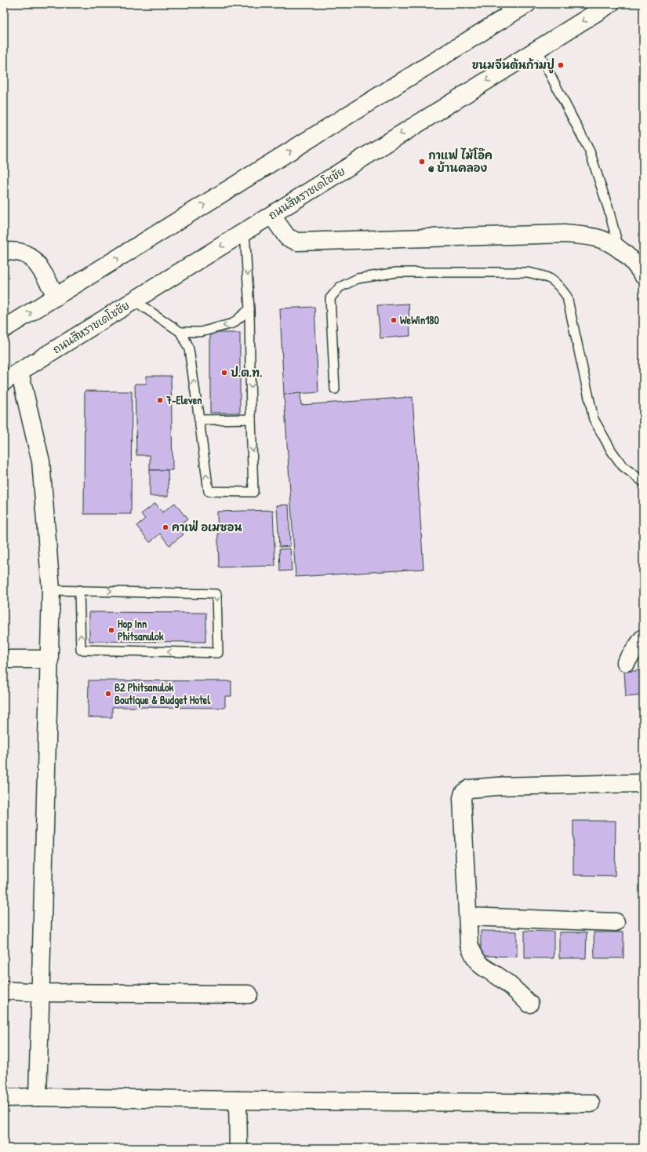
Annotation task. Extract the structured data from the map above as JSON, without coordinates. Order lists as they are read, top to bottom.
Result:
{
  "streets": {
    "street": ["ถนนสีหราชเดโชชัย"]
  },
  "places": [
    "ขนมจีนต้นก้ามปู",
    "กาแฟ ไม้โอ๊ค @ บ้านคลอง",
    "WeWin180",
    "ป.ต.ท.",
    "7-Eleven",
    "คาเฟ่ อเมซอน",
    "Hop Inn Phitsanulok",
    "B2 Phitsanulok Boutique & Budget Hotel"
  ]
}
